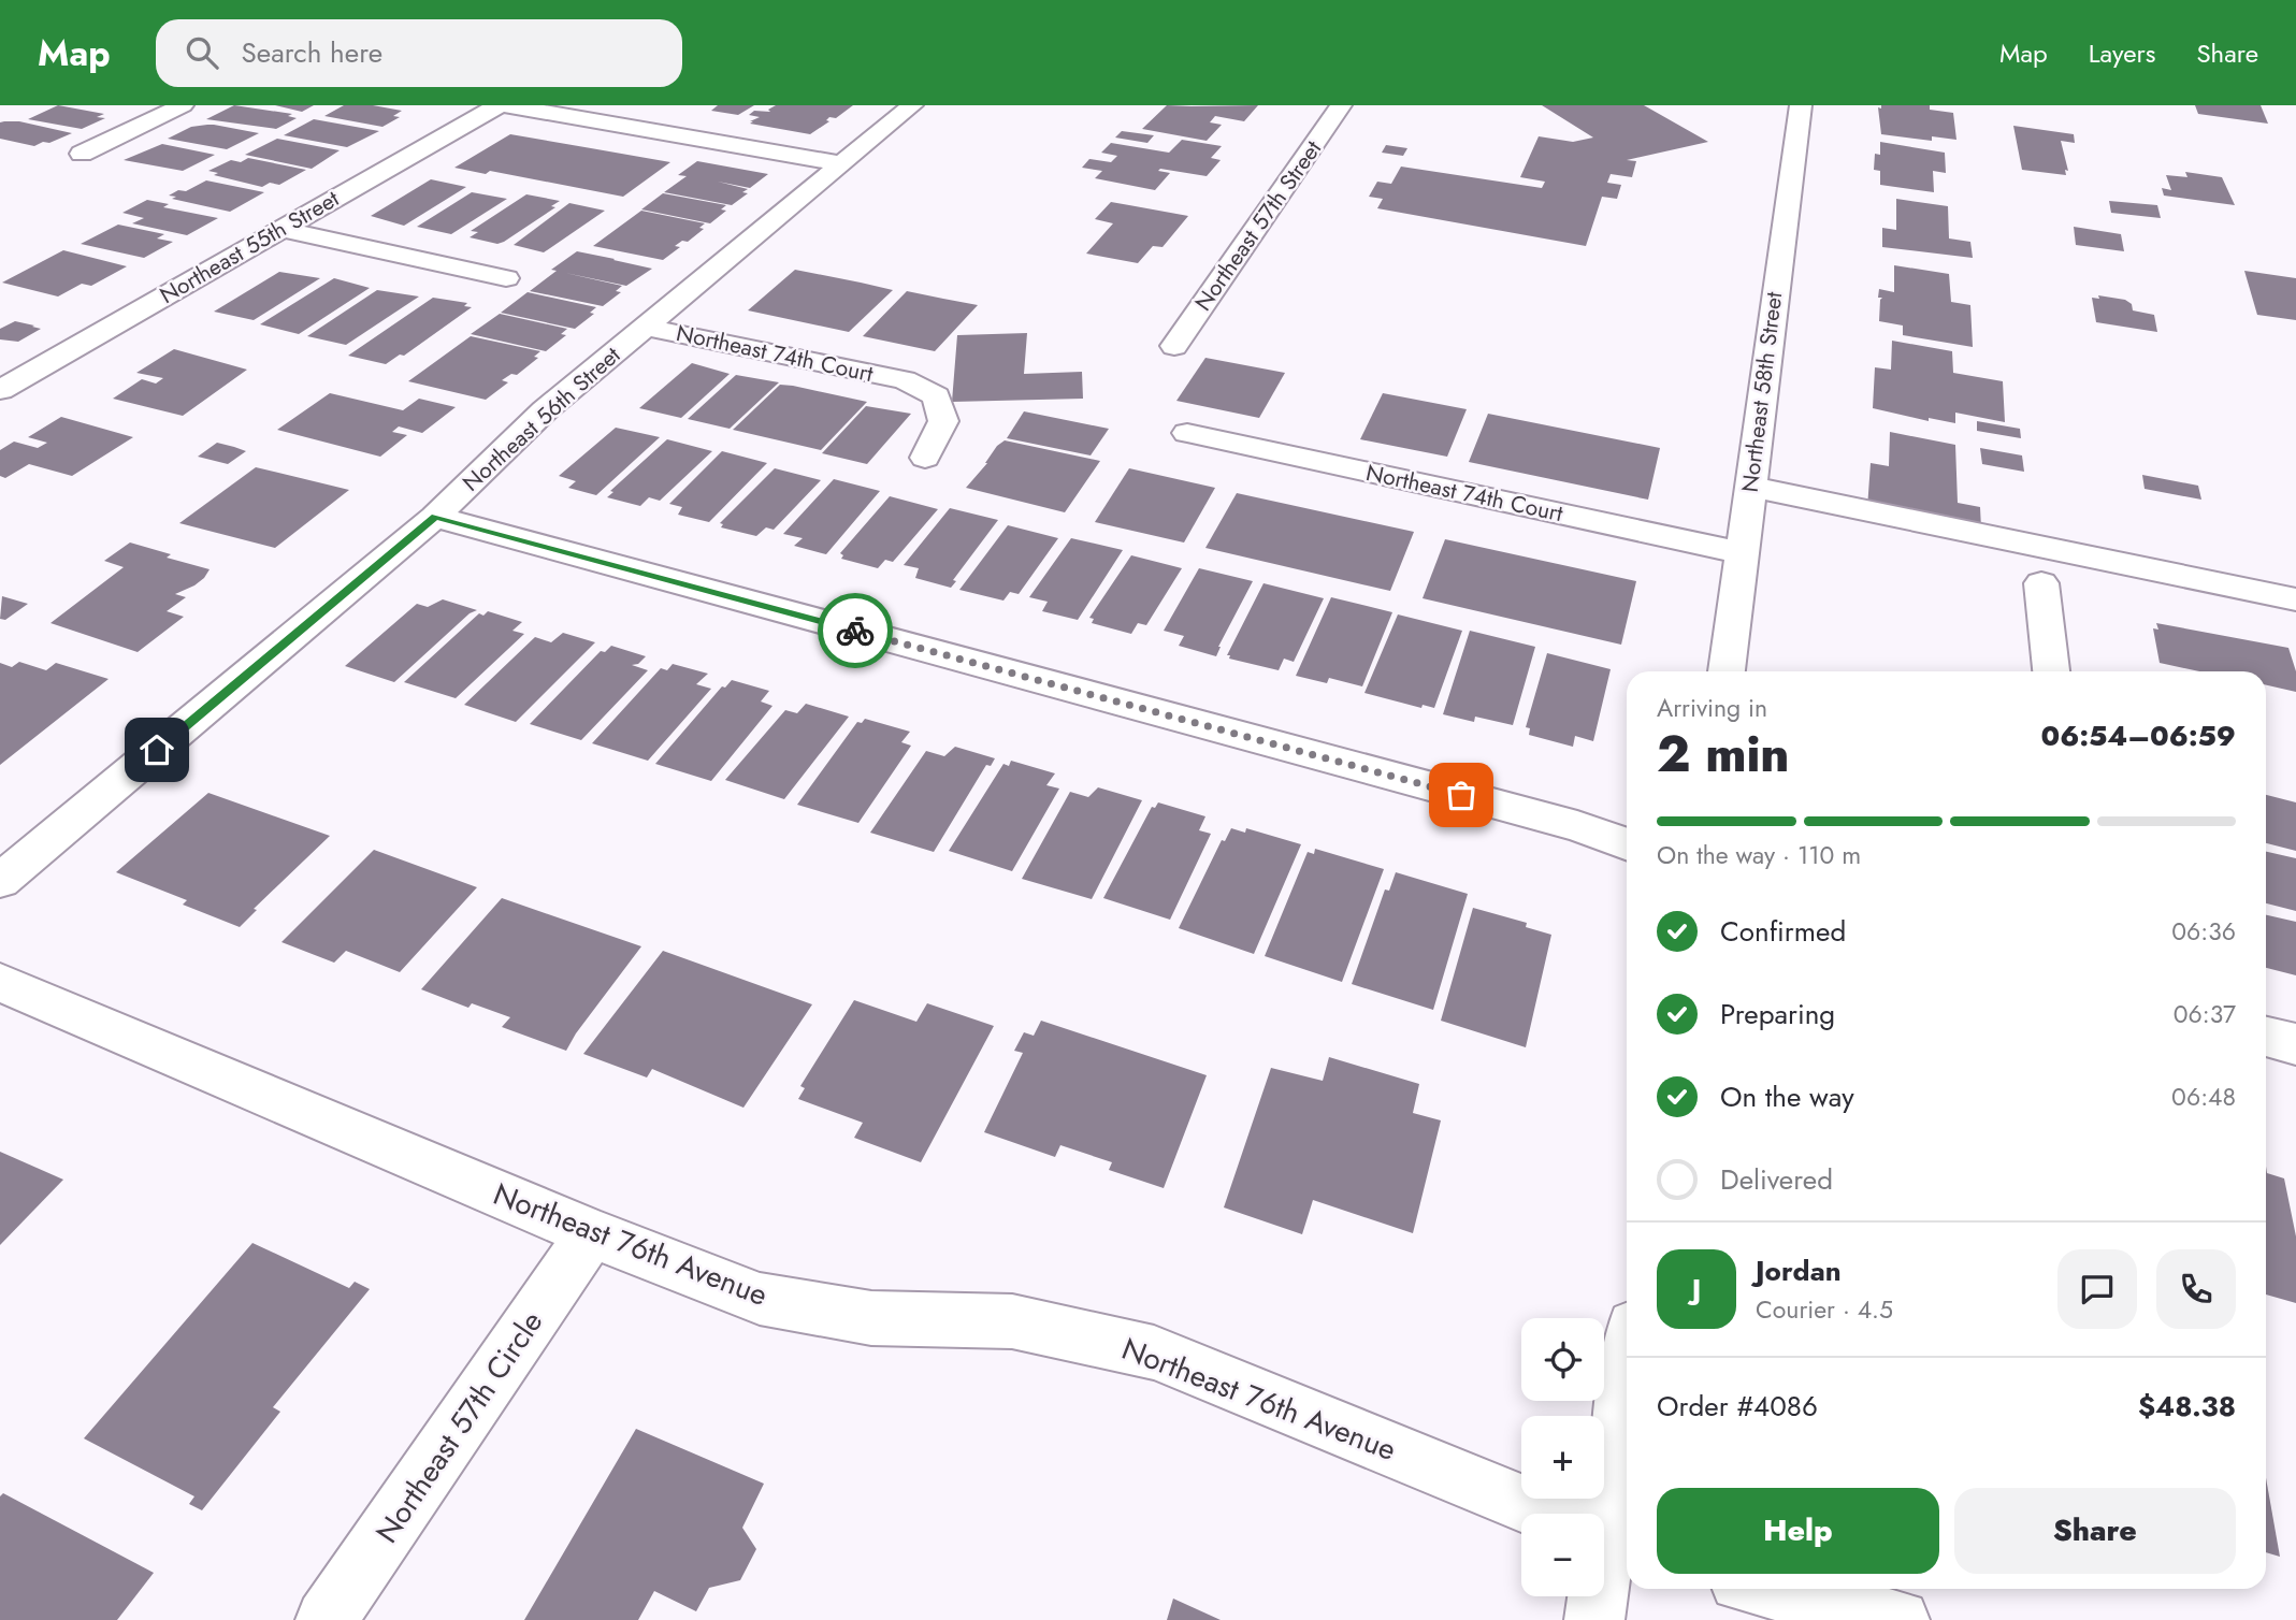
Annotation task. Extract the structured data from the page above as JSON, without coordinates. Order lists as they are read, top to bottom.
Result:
{
  "streets": {
    "street": [
      "Northeast 57th Street",
      "Northeast 55th Street",
      "Northeast 74th Court",
      "Northeast 58th Street",
      "Northeast 56th Street",
      "Northeast 76th Avenue",
      "Northeast 57th Circle"
    ]
  },
  "crossings": [
    ["Northeast 74th Court", "Northeast 58th Street"],
    ["Northeast 74th Court", "Northeast 56th Street"],
    ["Northeast 76th Avenue", "Northeast 57th Circle"]
  ],
  "page": {
    "header": "Map",
    "search": "Search here",
    "nav": ["Map", "Layers", "Share"],
    "heading": ["2 min", "Arriving in", "06:54–06:59"],
    "panel": [
      "Jordan",
      "Courier · 4.5",
      "Order #4086",
      "$48.38"
    ],
    "bar": "On the way · 110 m",
    "list": [
      ["Confirmed", "06:36"],
      ["Preparing", "06:37"],
      ["On the way", "06:48"],
      "Delivered"
    ],
    "round": "J",
    "map_buttons": ["+", "−"],
    "buttons": ["Help", "Share"]
  }
}
